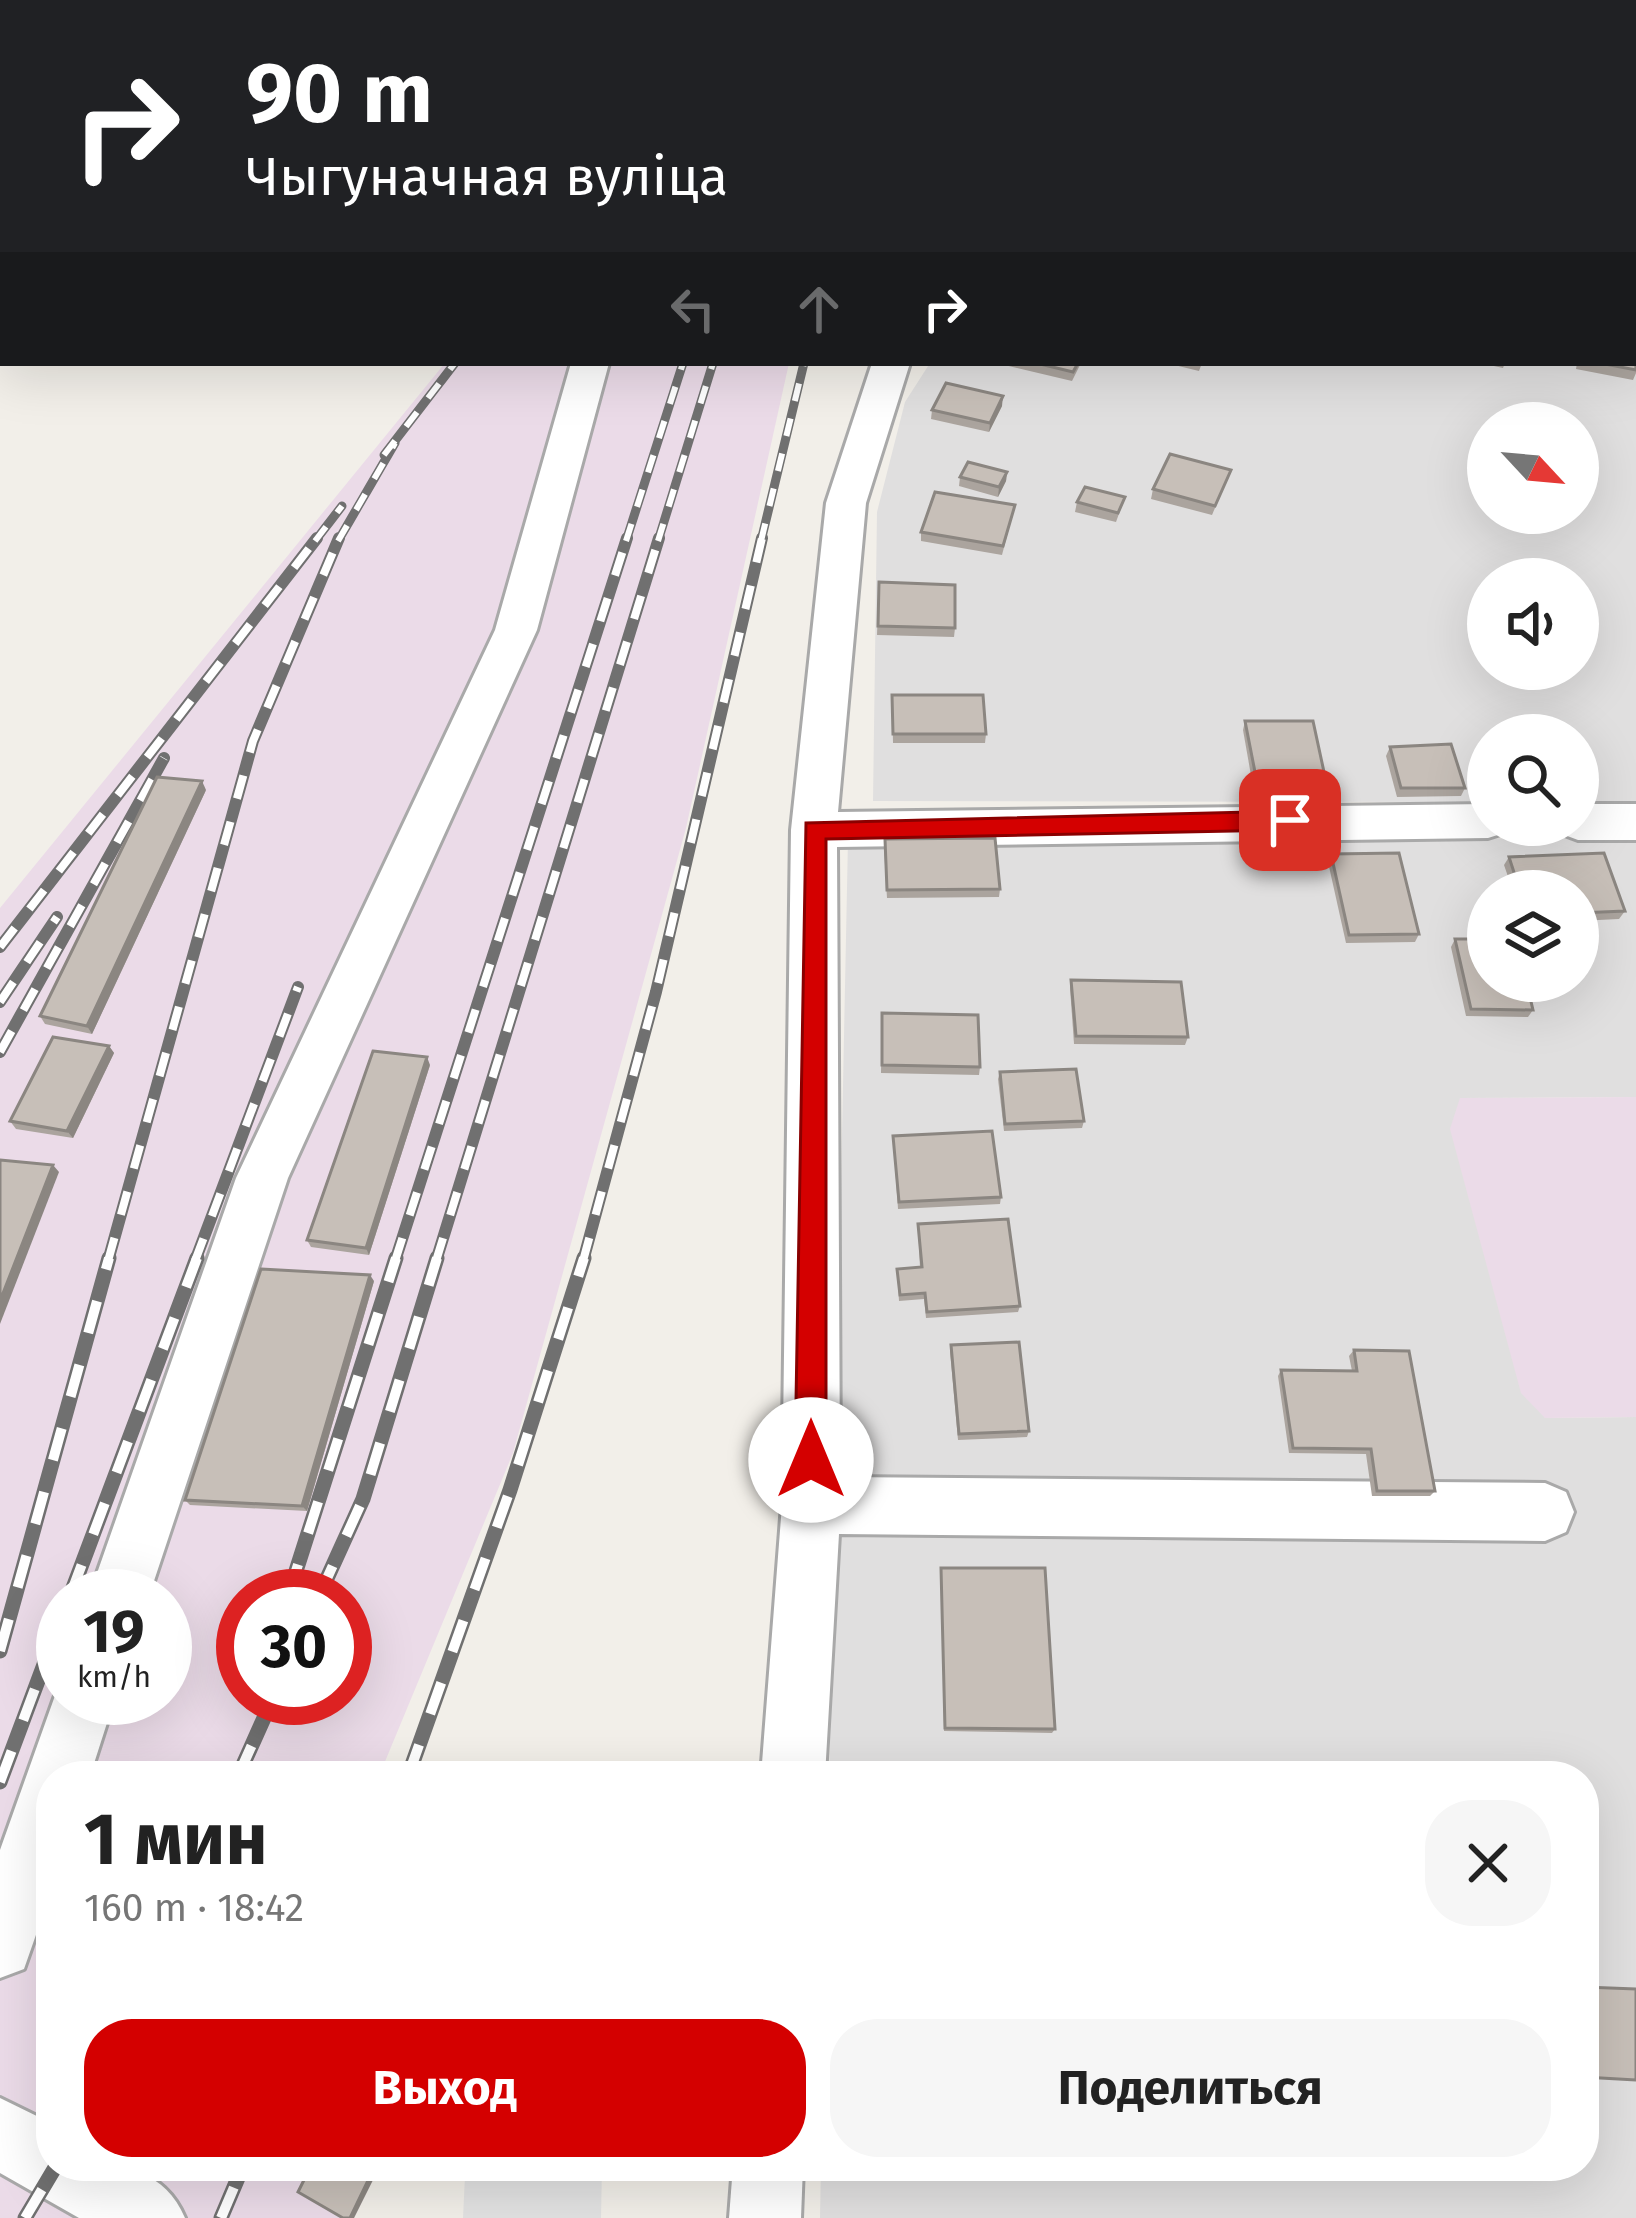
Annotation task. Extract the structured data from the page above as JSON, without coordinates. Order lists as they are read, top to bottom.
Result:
{
  "north": "bottom right",
  "page": {
    "turn": ["90 m", "Чыгуначная вуліца"],
    "speed": "19 km/h",
    "limit": "30",
    "heading": ["1 мин", "160 m · 18:42"],
    "buttons": ["Выход", "Поделиться"]
  }
}
